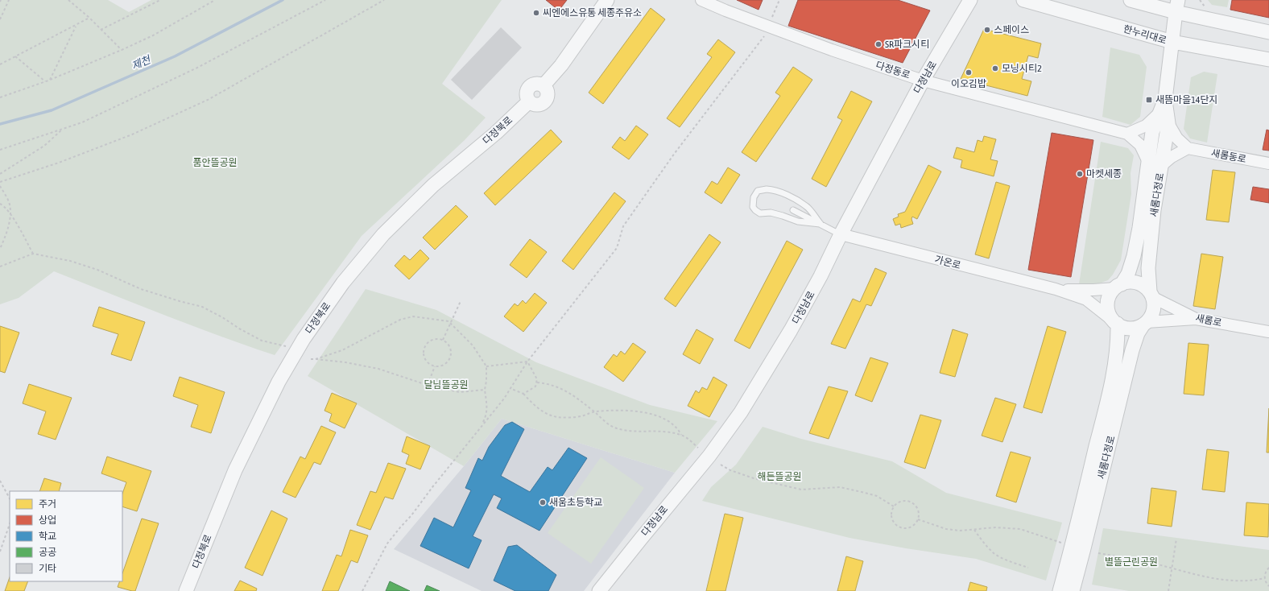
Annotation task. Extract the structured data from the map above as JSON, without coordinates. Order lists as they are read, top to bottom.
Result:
{
  "streets": {
    "street": [
      "한누리대로",
      "다정동로",
      "다정남로",
      "다정북로",
      "새롬동로",
      "새롬다정로",
      "가온로",
      "새롬로"
    ]
  },
  "crossings": [
    ["한누리대로", "새롬다정로"],
    ["다정동로", "다정남로"],
    ["다정남로", "가온로"],
    ["새롬다정로", "새롬로"]
  ],
  "water": ["제천"],
  "parks": [
    "품안뜰공원",
    "달님뜰공원",
    "해든뜰공원",
    "별뜰근린공원"
  ],
  "places": {
    "other": [
      "씨엔에스유통 세종주유소",
      "스페이스",
      "SR파크시티",
      "모닝시티2",
      "이오김밥",
      "마켓세종",
      "새움초등학교"
    ],
    "transit": ["새뜸마을14단지"]
  },
  "legend": [
    "주거",
    "상업",
    "학교",
    "공공",
    "기타"
  ]
}
